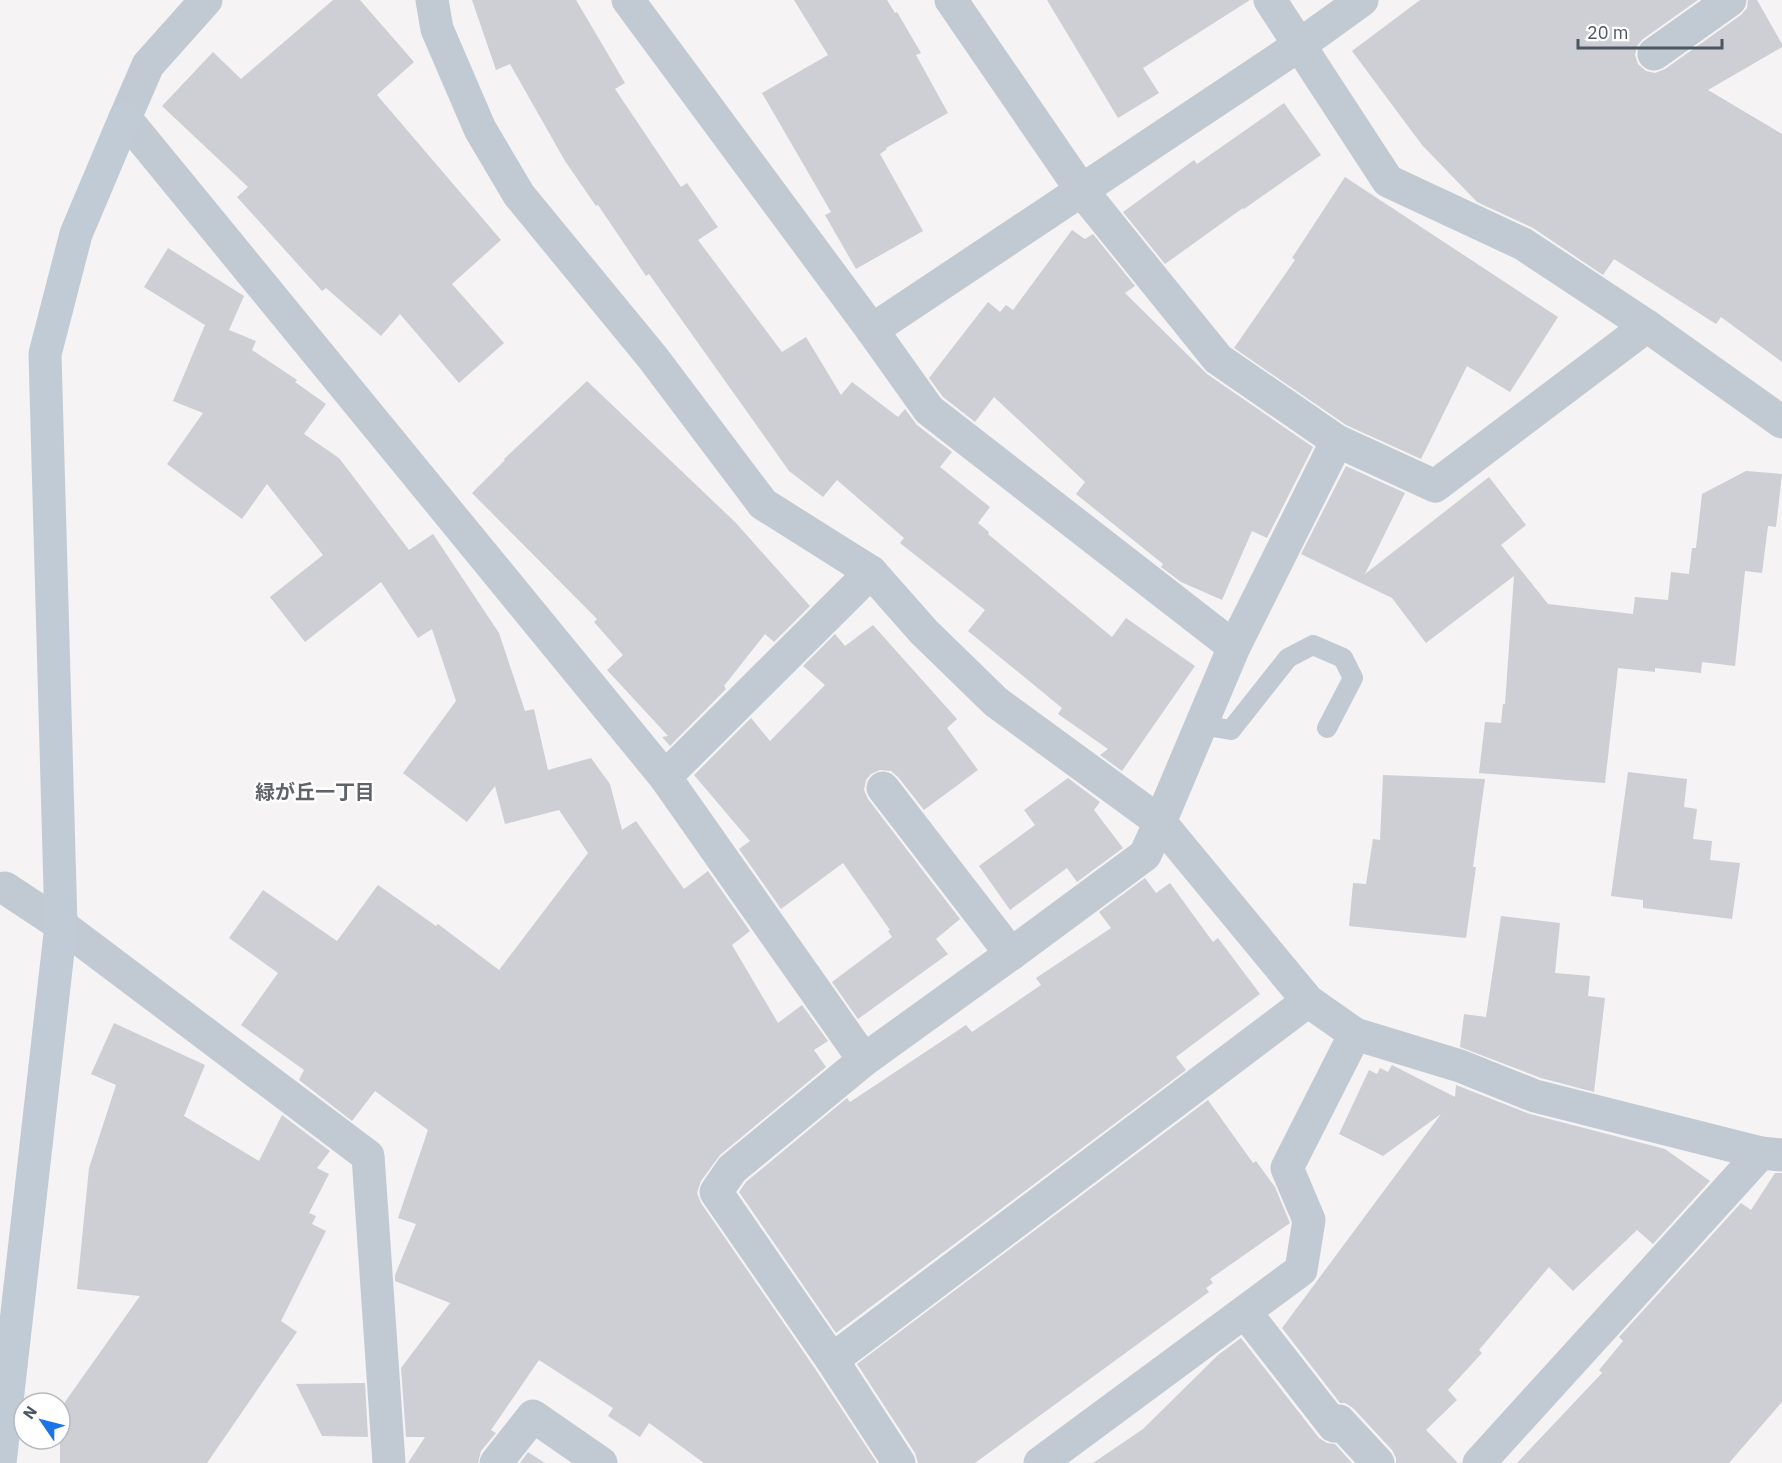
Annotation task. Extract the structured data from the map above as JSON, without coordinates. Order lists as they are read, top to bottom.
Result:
{
  "districts": ["緑が丘一丁目"],
  "scale_bar": "20 m",
  "north": "top left"
}
